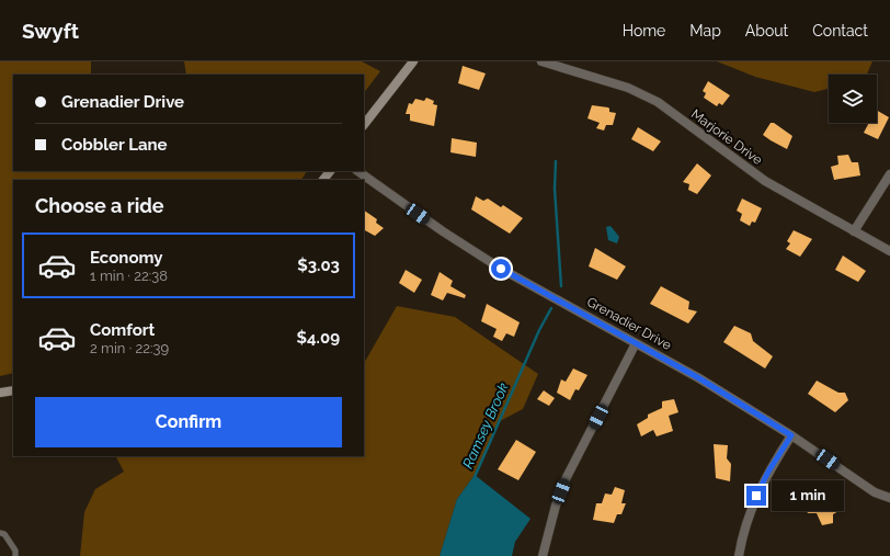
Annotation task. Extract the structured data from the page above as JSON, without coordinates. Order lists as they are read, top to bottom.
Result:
{
  "streets": {
    "street": ["Marjorie Drive", "Grenadier Drive"]
  },
  "water": ["Ramsey Brook"],
  "page": {
    "header": "Swyft",
    "nav": [
      "Home",
      "Map",
      "About",
      "Contact"
    ],
    "banner": ["Grenadier Drive", "Cobbler Lane"],
    "heading": "Choose a ride",
    "list": [
      {
        "name": "Economy",
        "note": "1 min · 22:38",
        "value": "$3.03"
      },
      {
        "name": "Comfort",
        "note": "2 min · 22:39",
        "value": "$4.09"
      }
    ],
    "buttons": "Confirm",
    "bubble": "1 min"
  }
}
